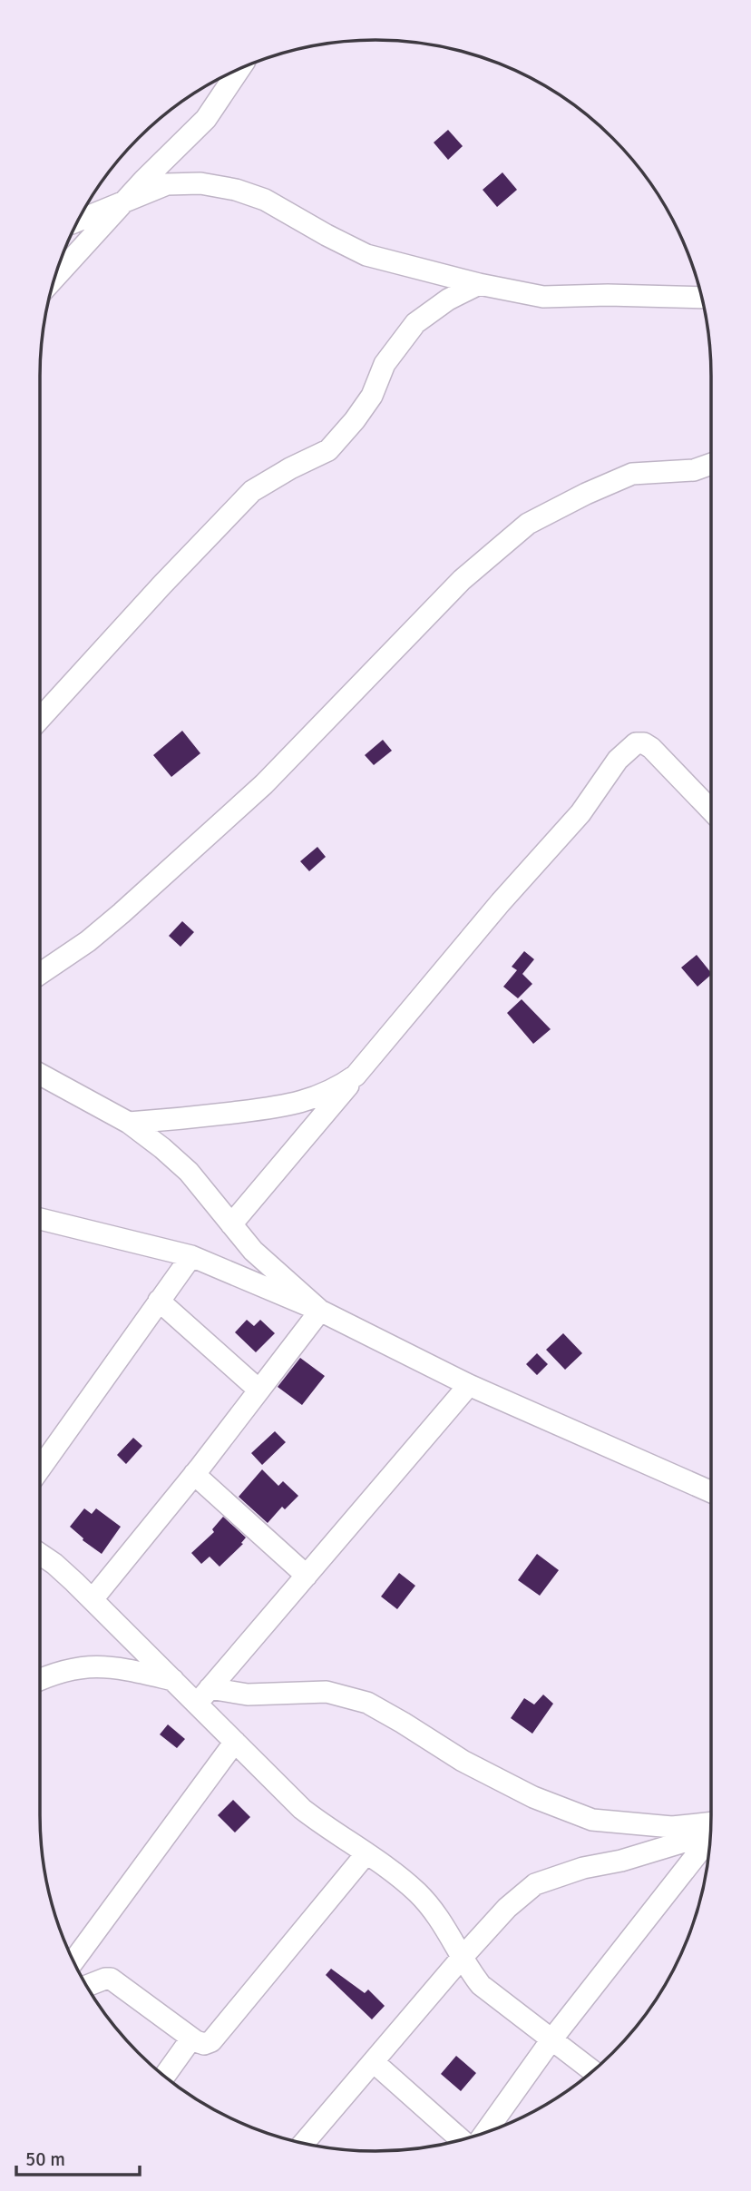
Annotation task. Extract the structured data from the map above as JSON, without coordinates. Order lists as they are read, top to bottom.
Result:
{
  "scale_bar": "50 m"
}
